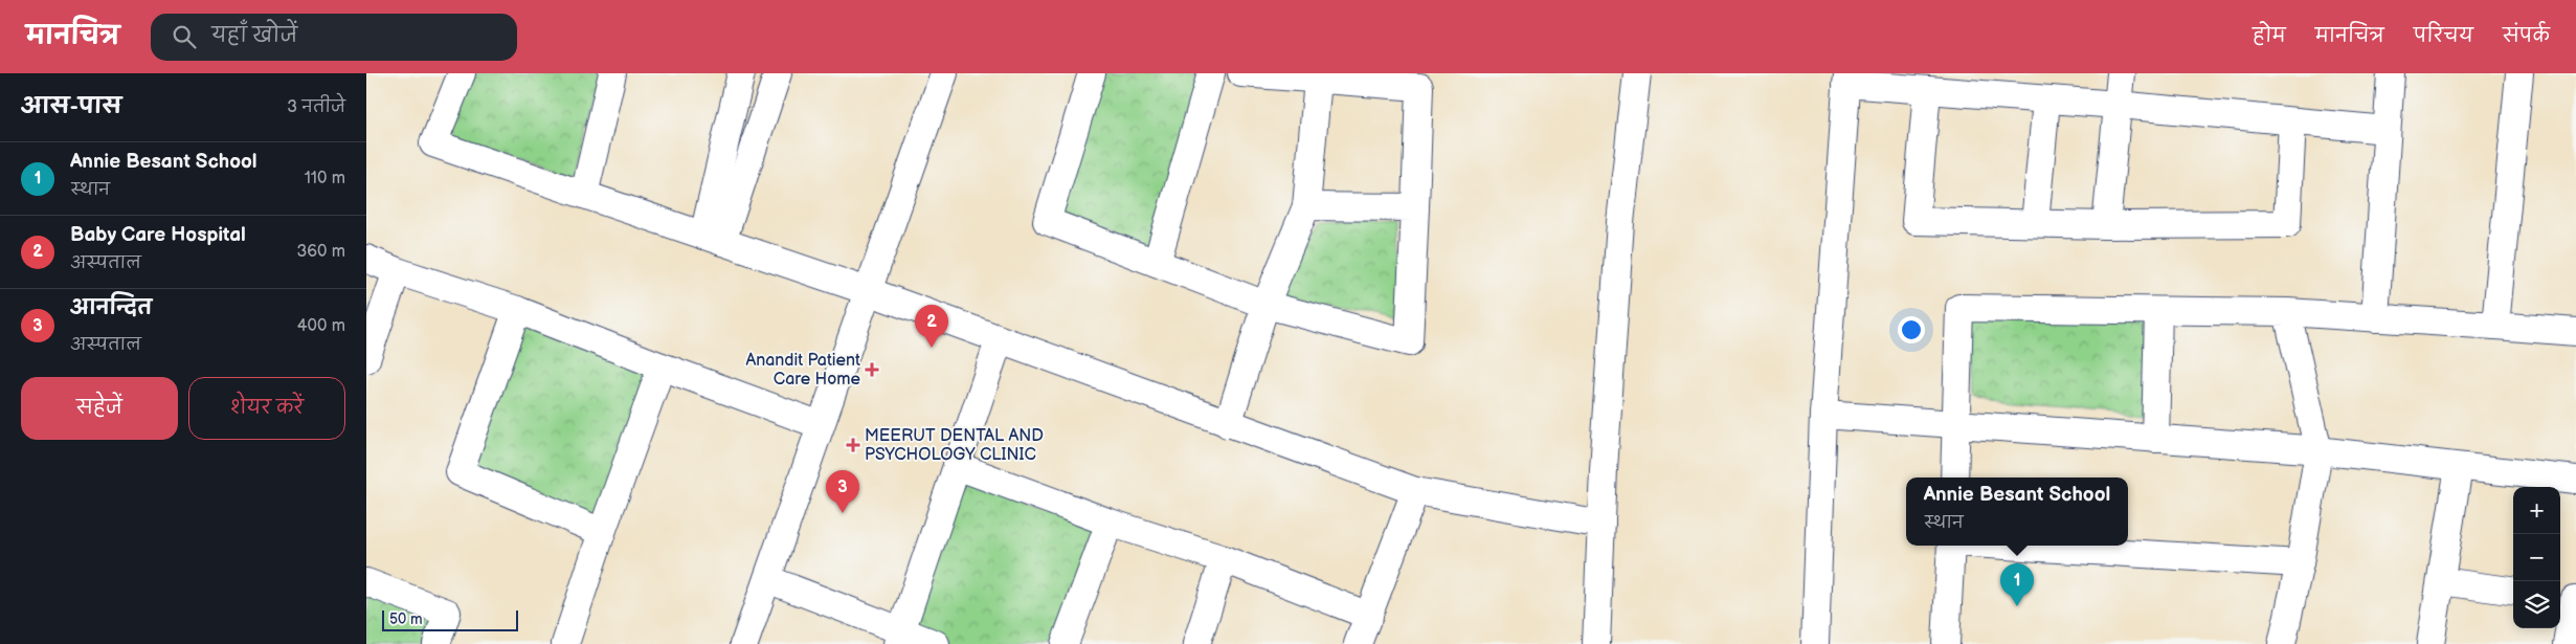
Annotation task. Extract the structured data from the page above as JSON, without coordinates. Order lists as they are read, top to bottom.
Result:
{
  "places": {
    "health": ["Anandit Patient Care Home", "MEERUT DENTAL AND PSYCHOLOGY CLINIC"]
  },
  "scale_bar": "50 m",
  "page": {
    "header": "मानचित्र",
    "search": "यहाँ खोजें",
    "nav": [
      "होम",
      "मानचित्र",
      "परिचय",
      "संपर्क"
    ],
    "heading": ["आस-पास", "3 नतीजे"],
    "list": [
      {
        "mark": "1",
        "name": "Annie Besant School",
        "note": "स्थान",
        "value": "110 m"
      },
      {
        "mark": "2",
        "name": "Baby Care Hospital",
        "note": "अस्पताल",
        "value": "360 m"
      },
      {
        "mark": "3",
        "name": "आनन्दित",
        "note": "अस्पताल",
        "value": "400 m"
      }
    ],
    "pins": ["2", "3", "1"],
    "buttons": ["सहेजें", "शेयर करें"],
    "popup": ["Annie Besant School", "स्थान"],
    "map_buttons": ["+", "−"],
    "scale": "50 m"
  }
}
